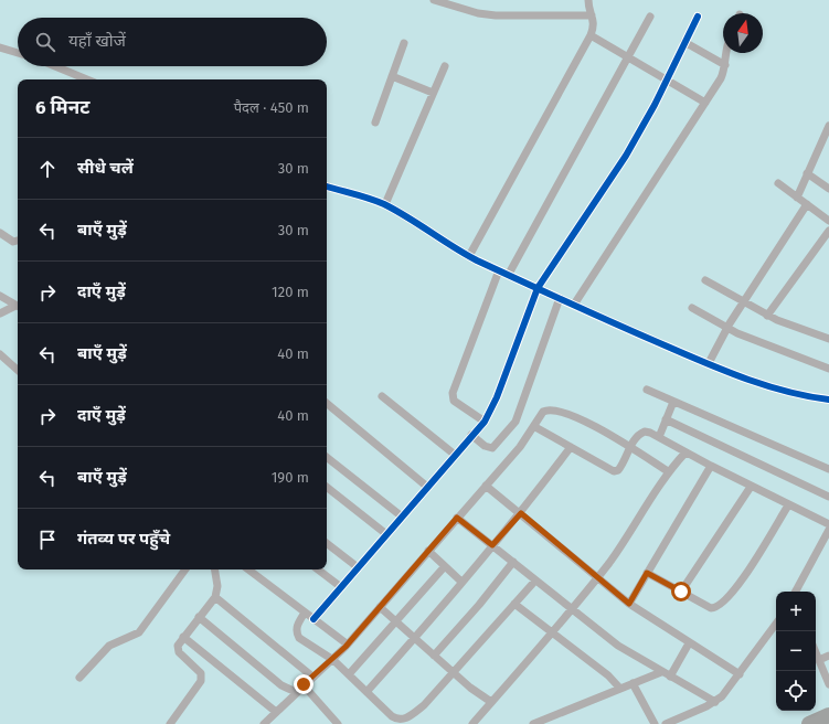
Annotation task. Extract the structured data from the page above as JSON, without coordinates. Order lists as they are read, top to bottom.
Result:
{
  "north": "top",
  "page": {
    "search": "यहाँ खोजें",
    "heading": ["6 मिनट", "पैदल · 450 m"],
    "list": [
      ["सीधे चलें", "30 m"],
      ["बाएँ मुड़ें", "30 m"],
      ["दाएँ मुड़ें", "120 m"],
      ["बाएँ मुड़ें", "40 m"],
      ["दाएँ मुड़ें", "40 m"],
      ["बाएँ मुड़ें", "190 m"],
      "गंतव्य पर पहुँचे"
    ],
    "map_buttons": ["+", "−"]
  }
}
